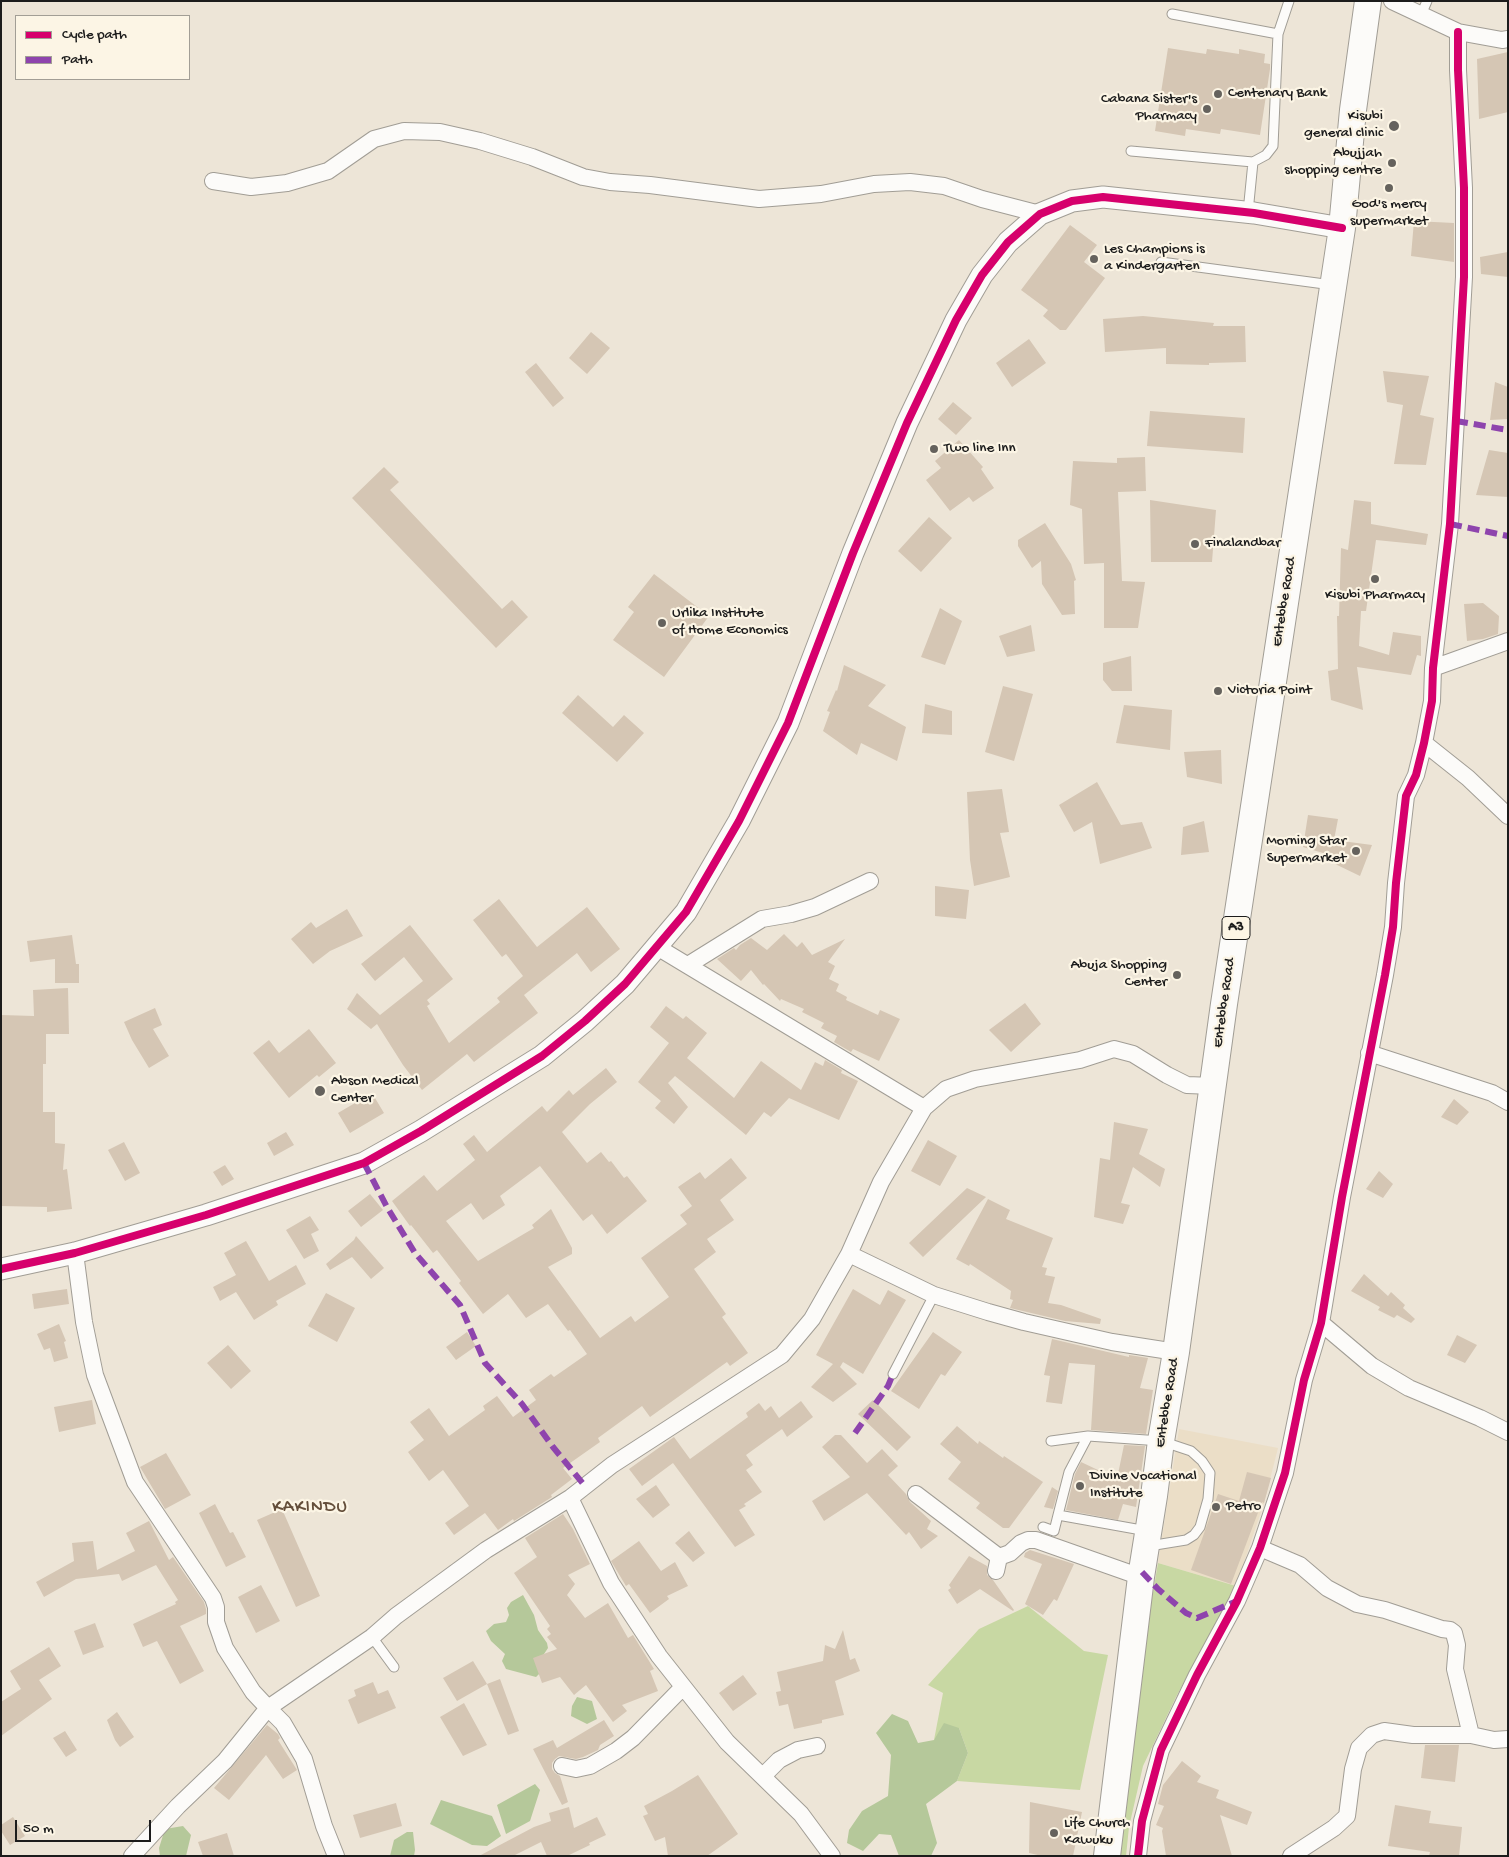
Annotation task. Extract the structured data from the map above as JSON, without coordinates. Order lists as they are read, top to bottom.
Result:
{
  "streets": {
    "main road": ["Entebbe Road", "A3"]
  },
  "districts": ["KAKINDU"],
  "places": [
    "Centenary Bank",
    "Cabana Sister's Pharmacy",
    "Kisubi general clinic",
    "Abujjah shopping centre",
    "God's mercy supermarket",
    "Les Champions is a Kindergarten",
    "Two line Inn",
    "Finalandbar",
    "Kisubi Pharmacy",
    "Urlika Institute of Home Economics",
    "Victoria Point",
    "Morning Star Supermarket",
    "Abuja Shopping Center",
    "Abson Medical Center",
    "Divine Vocational Institute",
    "Petro",
    "Life Church Kawuku"
  ],
  "legend": ["Cycle path", "Path"],
  "scale_bar": "50 m"
}
